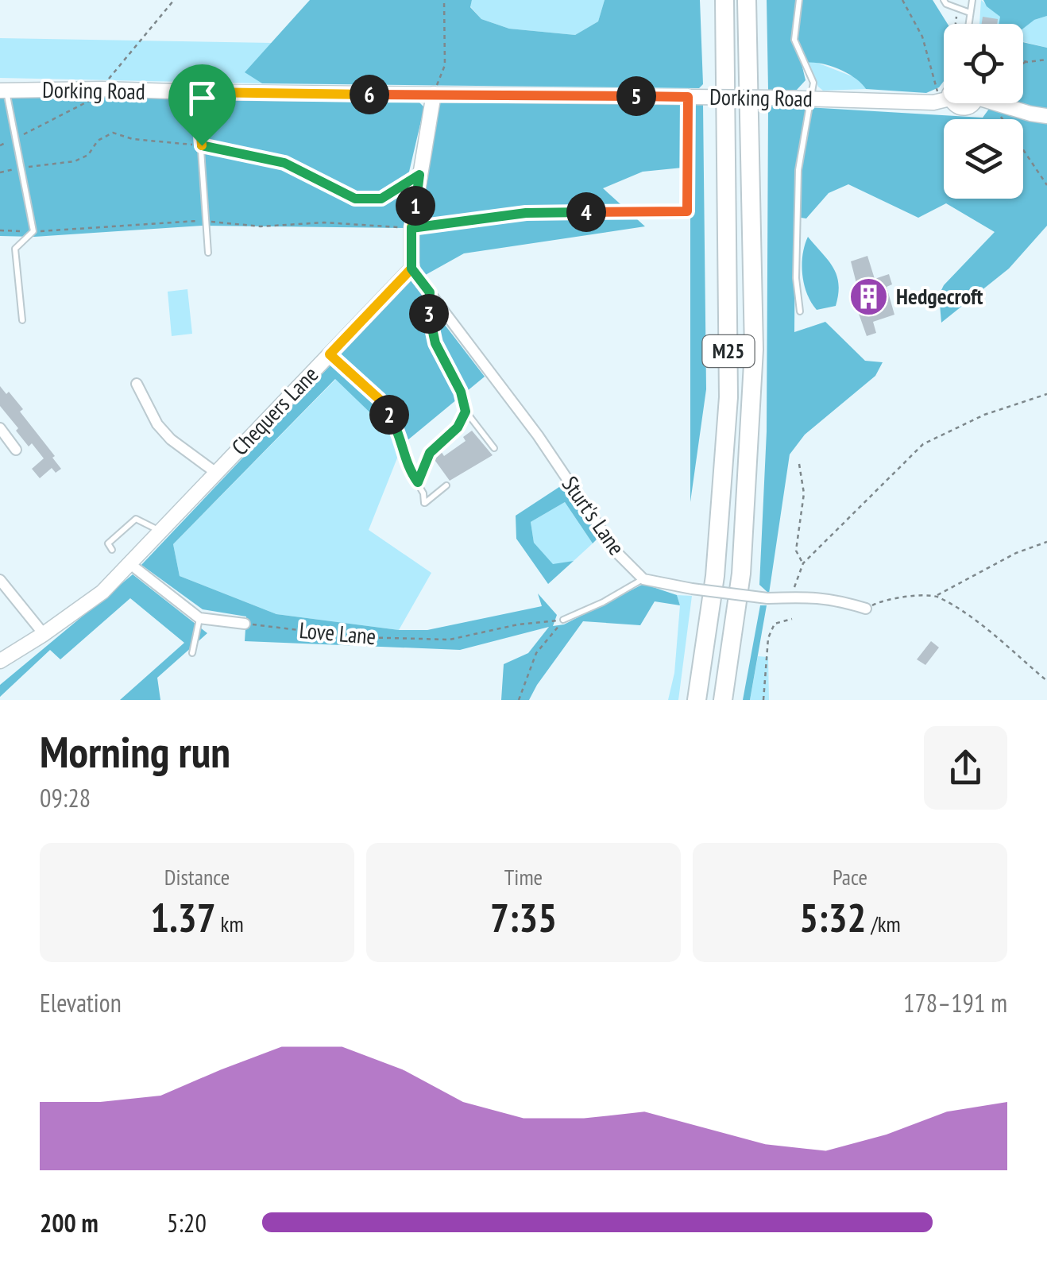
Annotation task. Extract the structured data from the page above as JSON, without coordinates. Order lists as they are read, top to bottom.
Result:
{
  "streets": {
    "highway": ["M25"],
    "main road": ["Dorking Road", "Chequers Lane"],
    "street": ["Sturt's Lane"],
    "path": ["Love Lane"]
  },
  "crossings": [
    ["Chequers Lane", "Sturt's Lane"]
  ],
  "places": {
    "building": ["Hedgecroft"]
  },
  "page": {
    "pins": [
      "6",
      "5",
      "1",
      "4",
      "3",
      "2"
    ],
    "heading": ["Morning run", "09:28"],
    "stats": [
      ["Distance", "1.37 km"],
      ["Time", "7:35"],
      ["Pace", "5:32 /km"]
    ],
    "chart": ["Elevation", "178–191 m"],
    "list": [
      {
        "name": "200 m",
        "note": "5:20"
      }
    ]
  }
}
